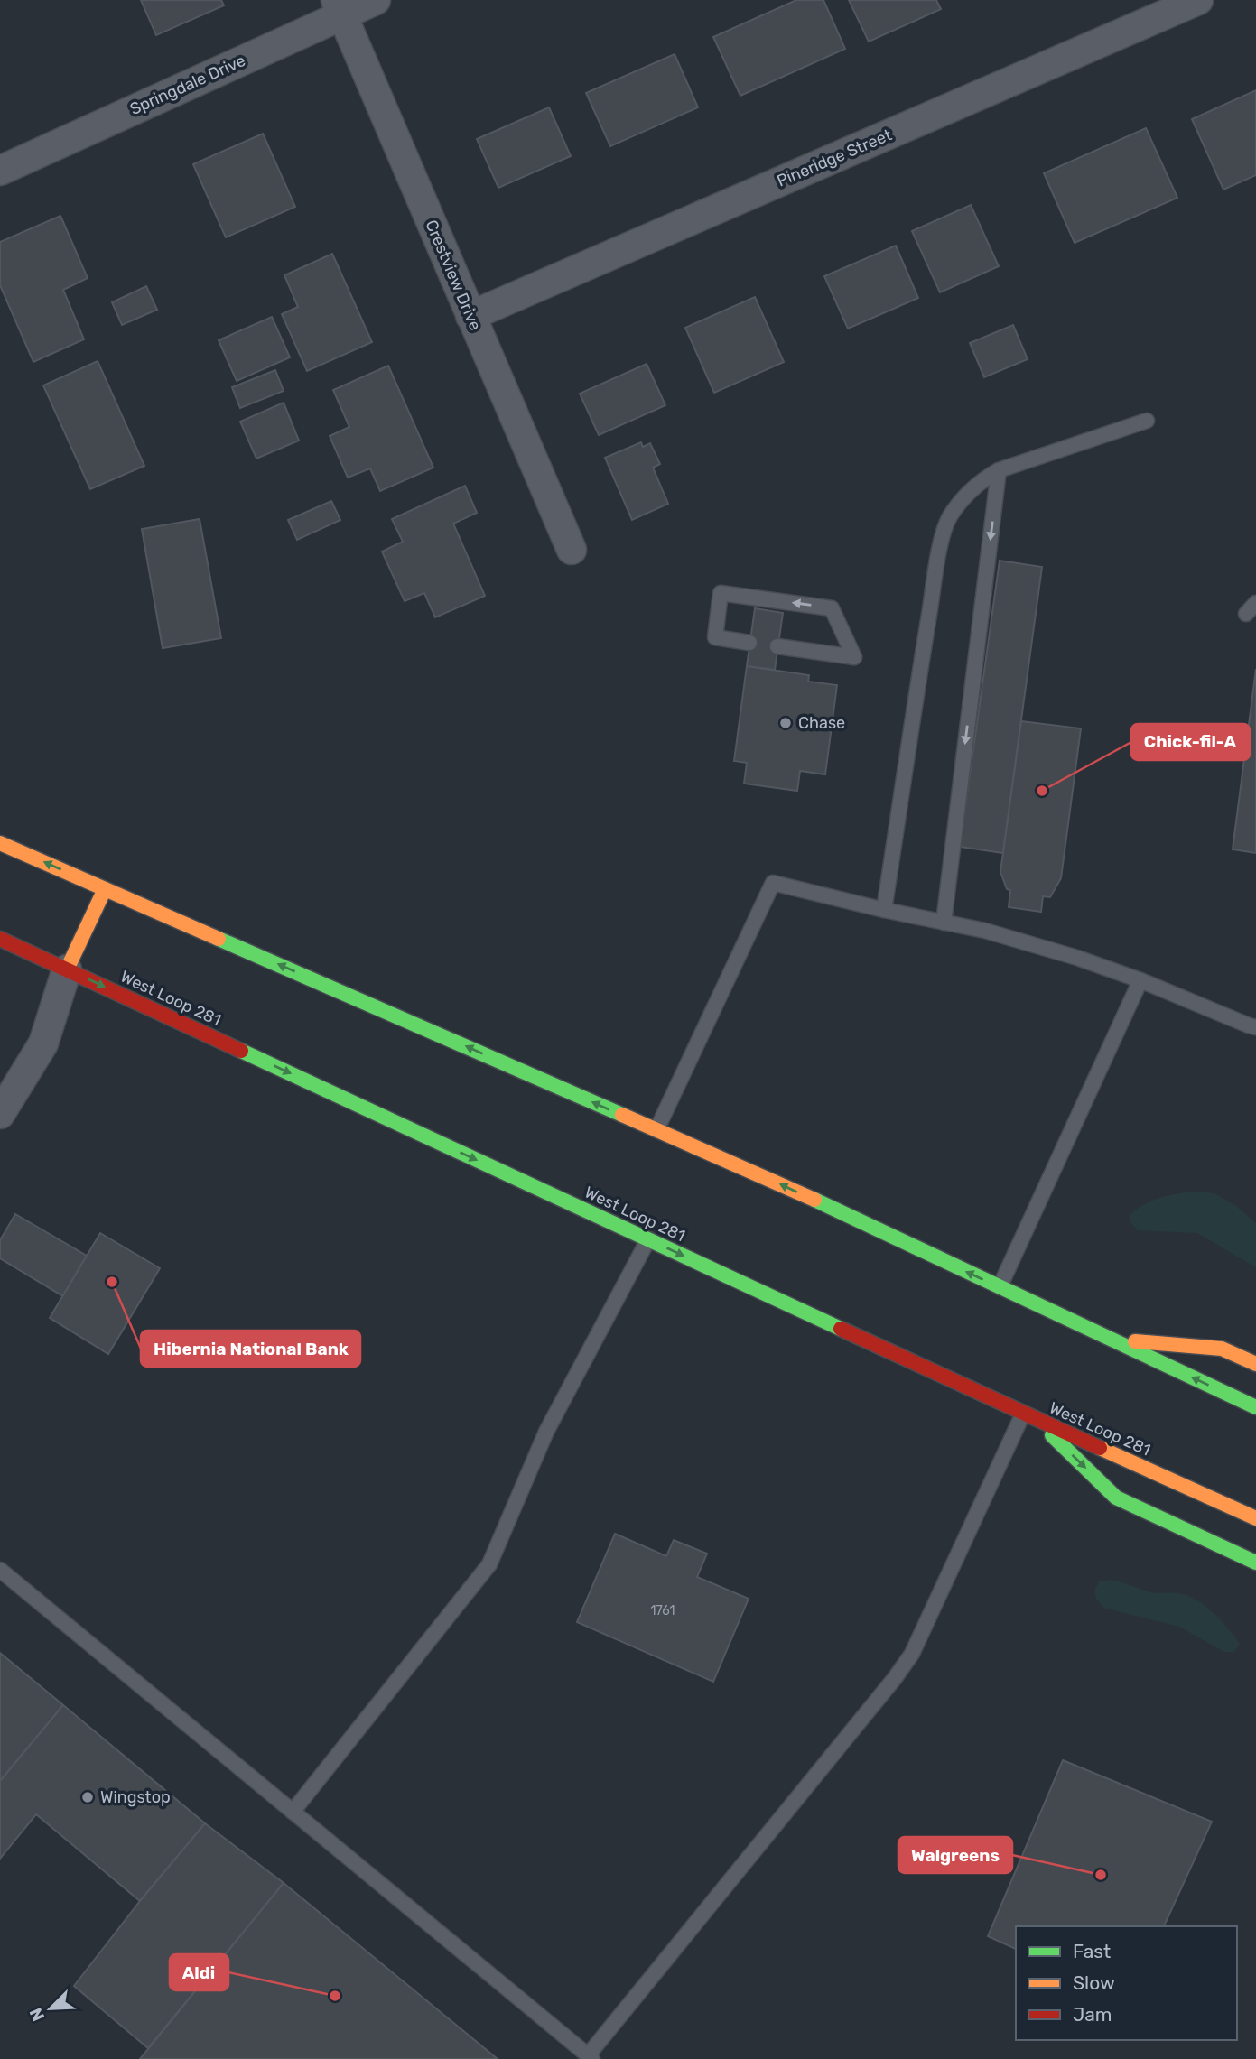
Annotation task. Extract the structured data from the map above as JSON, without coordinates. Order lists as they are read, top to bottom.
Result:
{
  "streets": {
    "highway": ["West Loop 281"],
    "street": ["Springdale Drive", "Pineridge Street", "Crestview Drive"]
  },
  "crossings": [
    ["Springdale Drive", "Crestview Drive"],
    ["Pineridge Street", "Crestview Drive"]
  ],
  "places": [
    "Chase",
    "Chick-fil-A",
    "Hibernia National Bank",
    "Wingstop",
    "Walgreens",
    "Aldi"
  ],
  "house_numbers": ["1761"],
  "legend": ["Fast", "Slow", "Jam"],
  "north": "bottom left"
}
